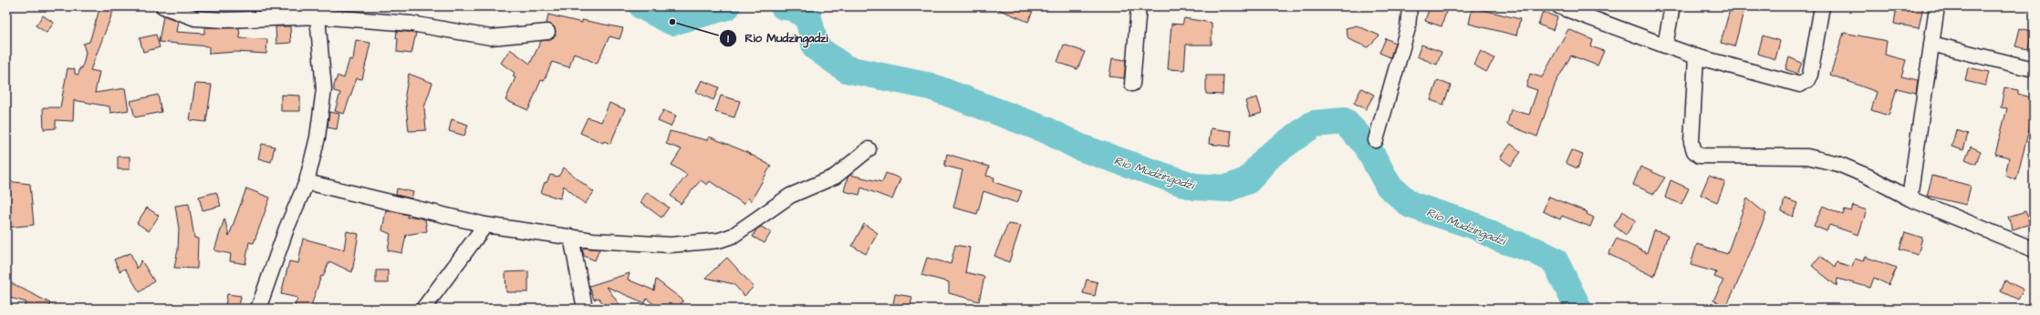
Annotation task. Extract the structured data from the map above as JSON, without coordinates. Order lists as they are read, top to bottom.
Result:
{
  "water": ["Rio Mudzingadzi"],
  "places": ["Rio Mudzingadzi"]
}
